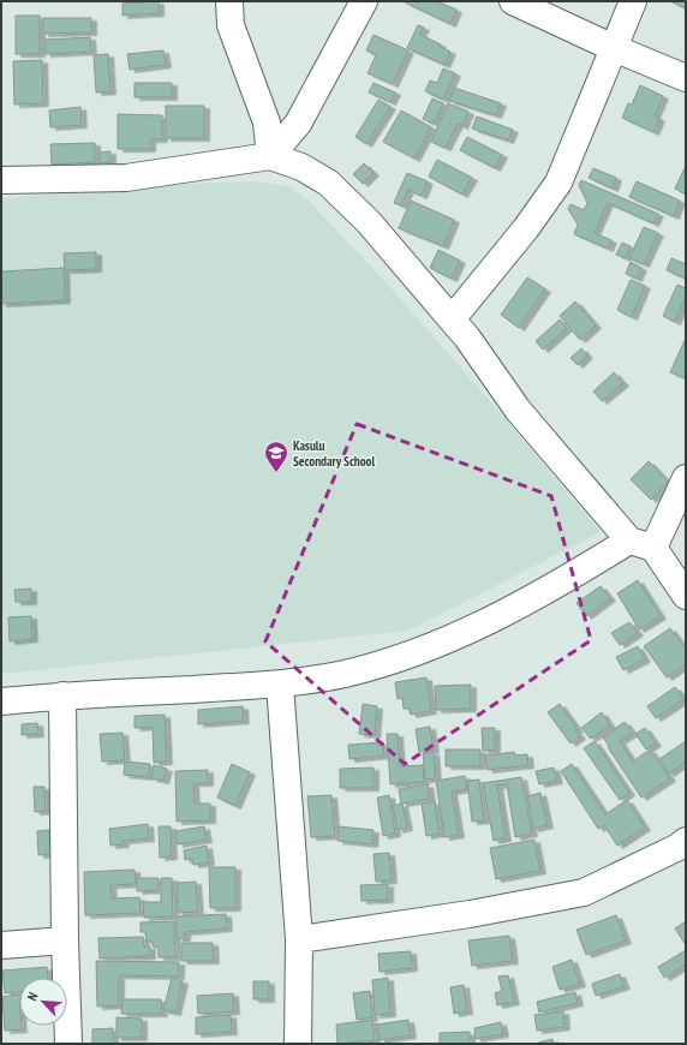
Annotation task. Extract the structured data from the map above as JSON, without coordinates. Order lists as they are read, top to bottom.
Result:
{
  "places": {
    "school or university": ["Kasulu Secondary School"]
  },
  "north": "top left"
}
